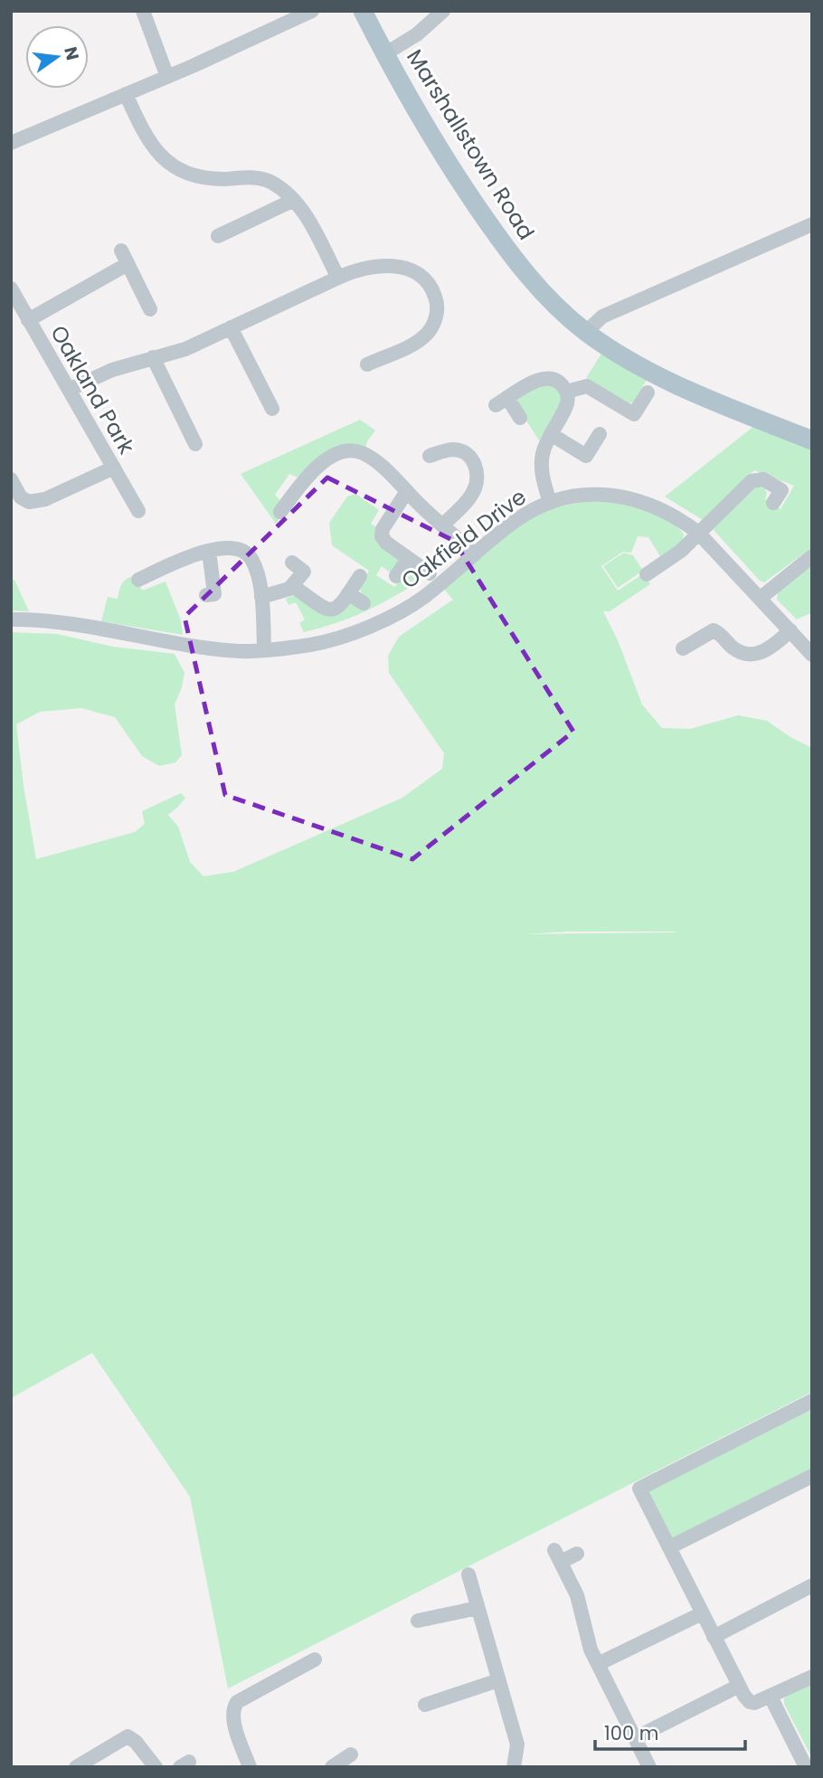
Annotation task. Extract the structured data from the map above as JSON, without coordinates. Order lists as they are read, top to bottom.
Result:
{
  "streets": {
    "main road": ["Marshallstown Road"],
    "street": ["Oakland Park", "Oakfield Drive"]
  },
  "scale_bar": "100 m",
  "north": "right"
}
